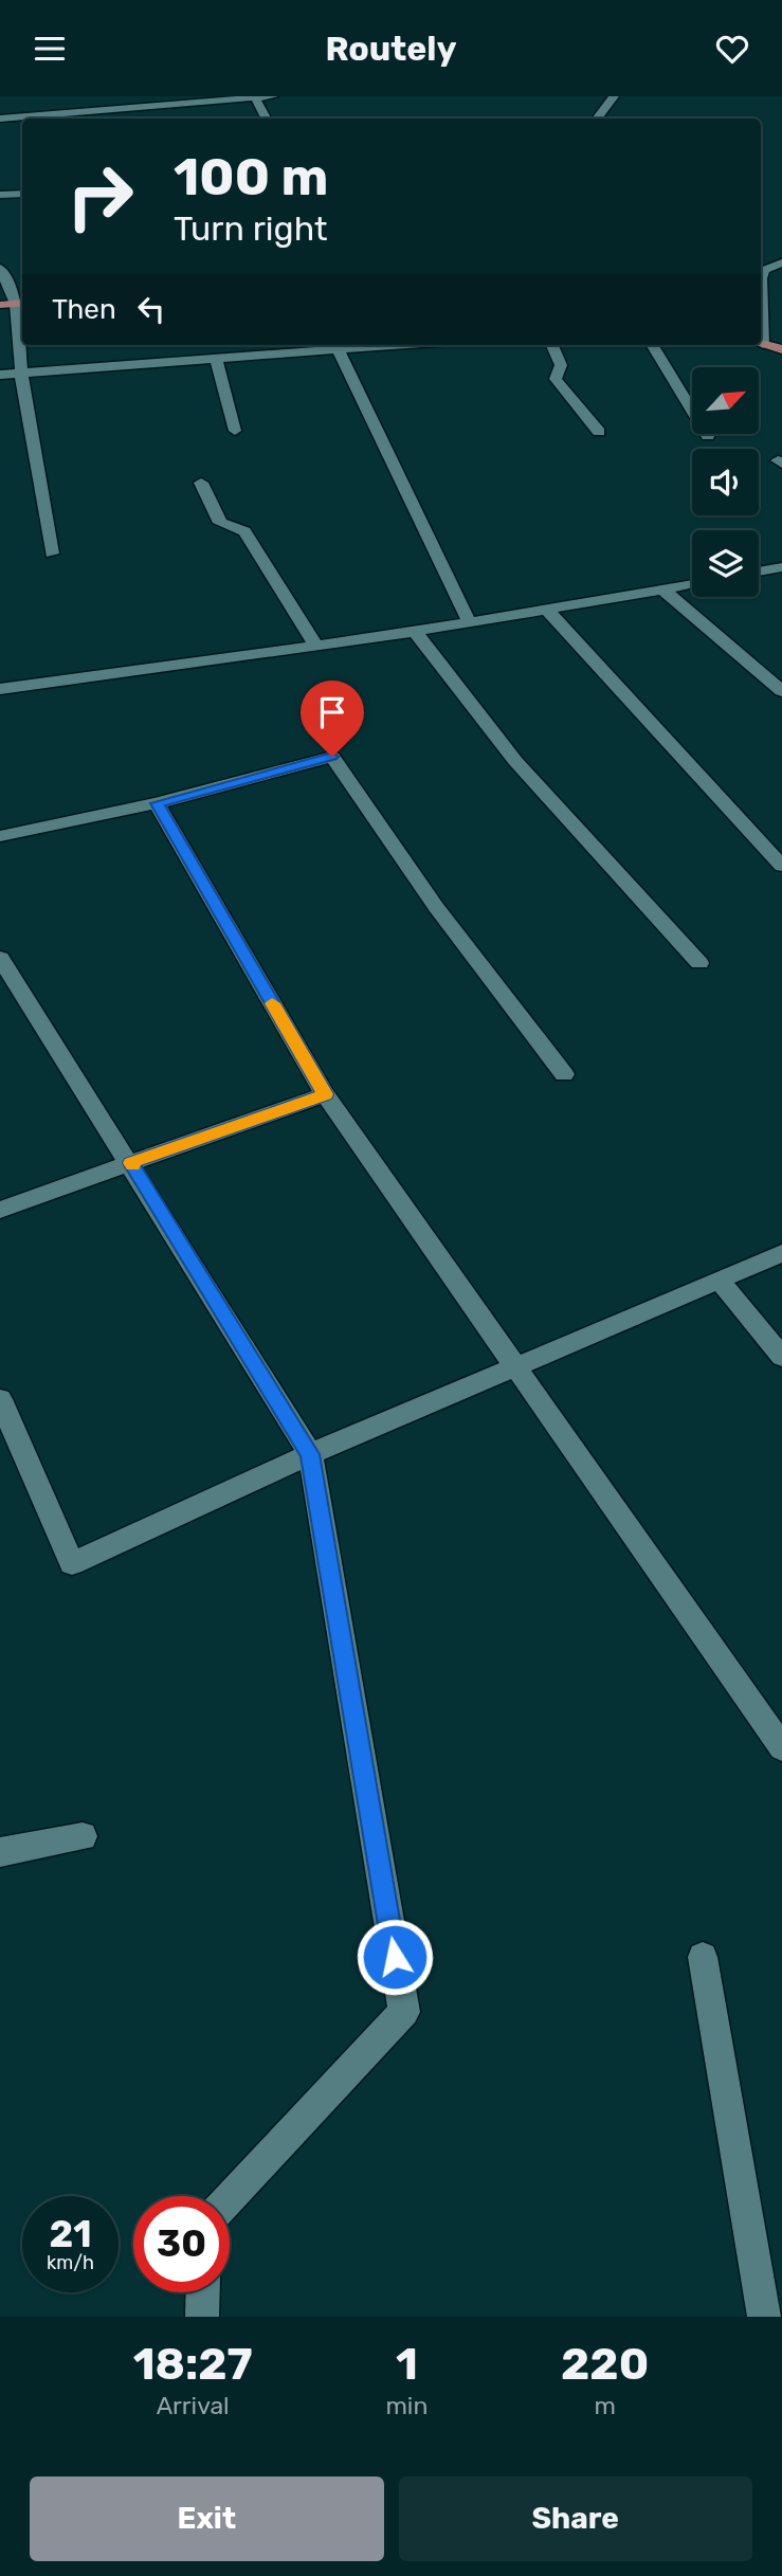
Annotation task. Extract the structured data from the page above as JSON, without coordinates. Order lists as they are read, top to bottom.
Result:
{
  "north": "top right",
  "page": {
    "header": "Routely",
    "turn": ["100 m", "Turn right"],
    "then": "Then",
    "speed": "21 km/h",
    "limit": "30",
    "eta": [
      "18:27",
      "Arrival",
      "1",
      "min",
      "220",
      "m"
    ],
    "buttons": ["Exit", "Share"]
  }
}
